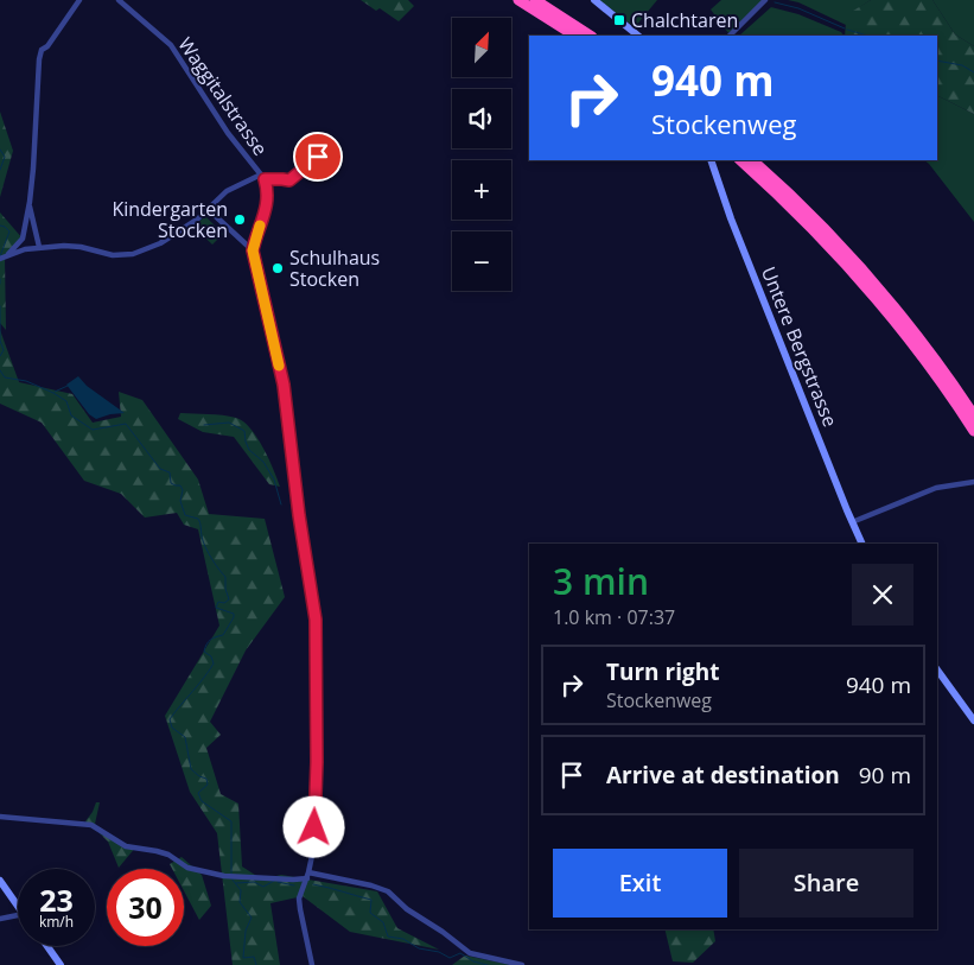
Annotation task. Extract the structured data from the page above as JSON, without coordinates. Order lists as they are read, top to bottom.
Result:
{
  "streets": {
    "main road": ["Untere Bergstrasse"],
    "street": ["Waggitalstrasse"]
  },
  "places": {
    "transit": ["Chalchtaren"],
    "other": ["Kindergarten Stocken", "Schulhaus Stocken"]
  },
  "north": "top right",
  "page": {
    "map_buttons": ["+", "−"],
    "turn": ["940 m", "Stockenweg"],
    "heading": ["3 min", "1.0 km · 07:37"],
    "list": [
      {
        "name": "Turn right",
        "note": "Stockenweg",
        "value": "940 m"
      },
      {
        "name": "Arrive at destination",
        "value": "90 m"
      }
    ],
    "buttons": ["Exit", "Share"],
    "speed": "23 km/h",
    "limit": "30"
  }
}
